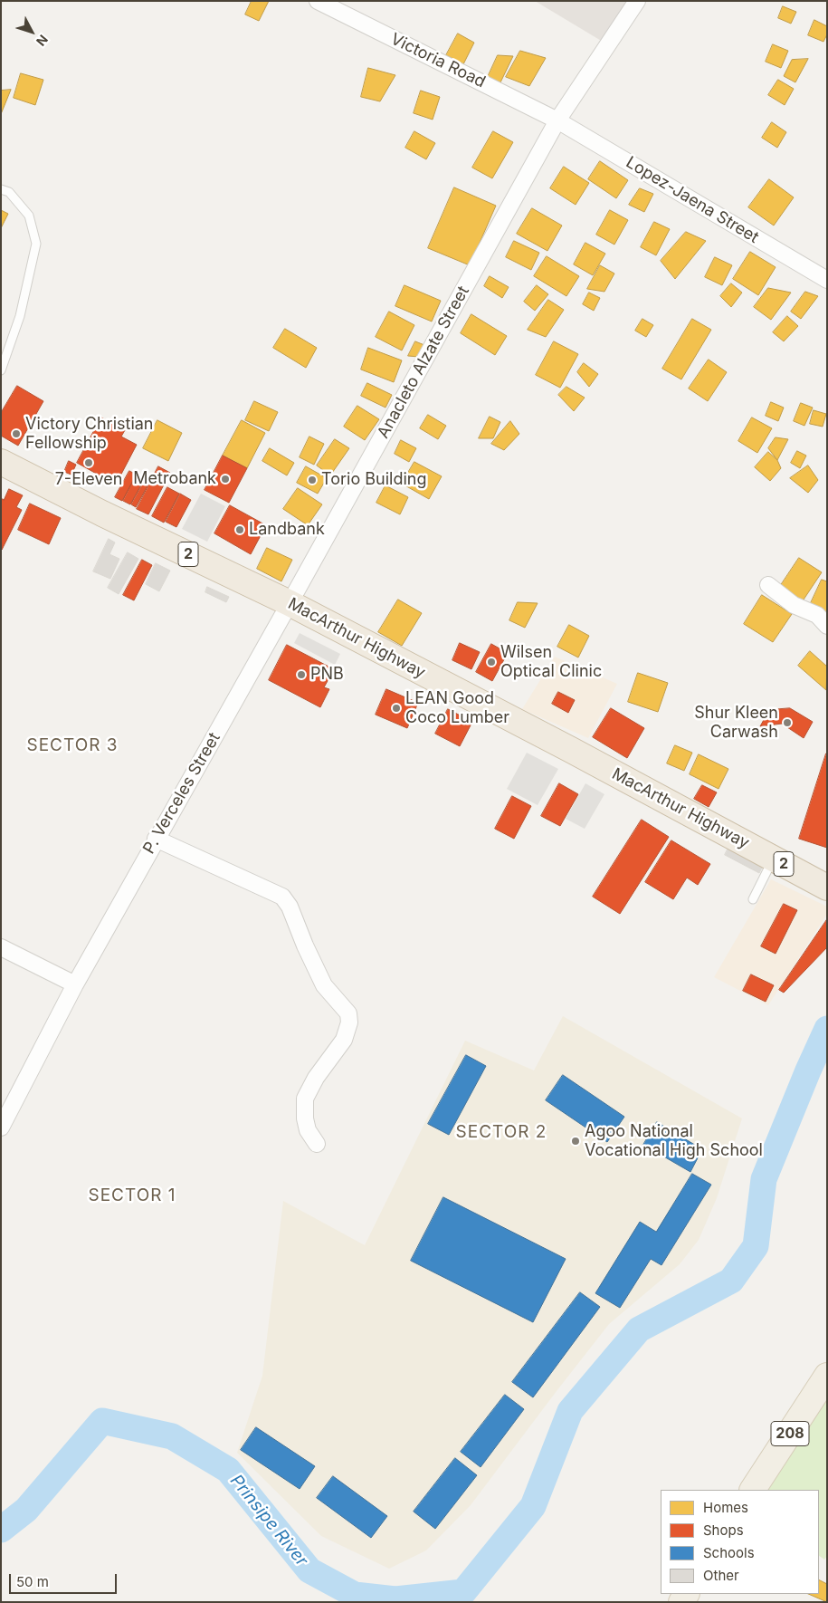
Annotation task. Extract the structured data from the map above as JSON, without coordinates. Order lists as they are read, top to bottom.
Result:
{
  "streets": {
    "highway": ["2", "MacArthur Highway"],
    "main road": ["208"],
    "street": [
      "Victoria Road",
      "Lopez-Jaena Street",
      "Anacleto Alzate Street",
      "P. Verceles Street"
    ]
  },
  "crossings": [
    ["Victoria Road", "Lopez-Jaena Street"],
    ["Victoria Road", "Anacleto Alzate Street"],
    ["Lopez-Jaena Street", "Anacleto Alzate Street"],
    ["Anacleto Alzate Street", "MacArthur Highway"],
    ["Anacleto Alzate Street", "P. Verceles Street"],
    ["MacArthur Highway", "P. Verceles Street"]
  ],
  "districts": ["SECTOR 3", "SECTOR 2", "SECTOR 1"],
  "water": ["Prinsipe River"],
  "places": [
    "Victory Christian Fellowship",
    "7-Eleven",
    "Metrobank",
    "Torio Building",
    "Landbank",
    "Wilsen Optical Clinic",
    "PNB",
    "LEAN Good Coco Lumber",
    "Shur Kleen Carwash",
    "Agoo National Vocational High School"
  ],
  "legend": [
    "Homes",
    "Shops",
    "Schools",
    "Other"
  ],
  "scale_bar": "50 m",
  "north": "bottom right"
}
